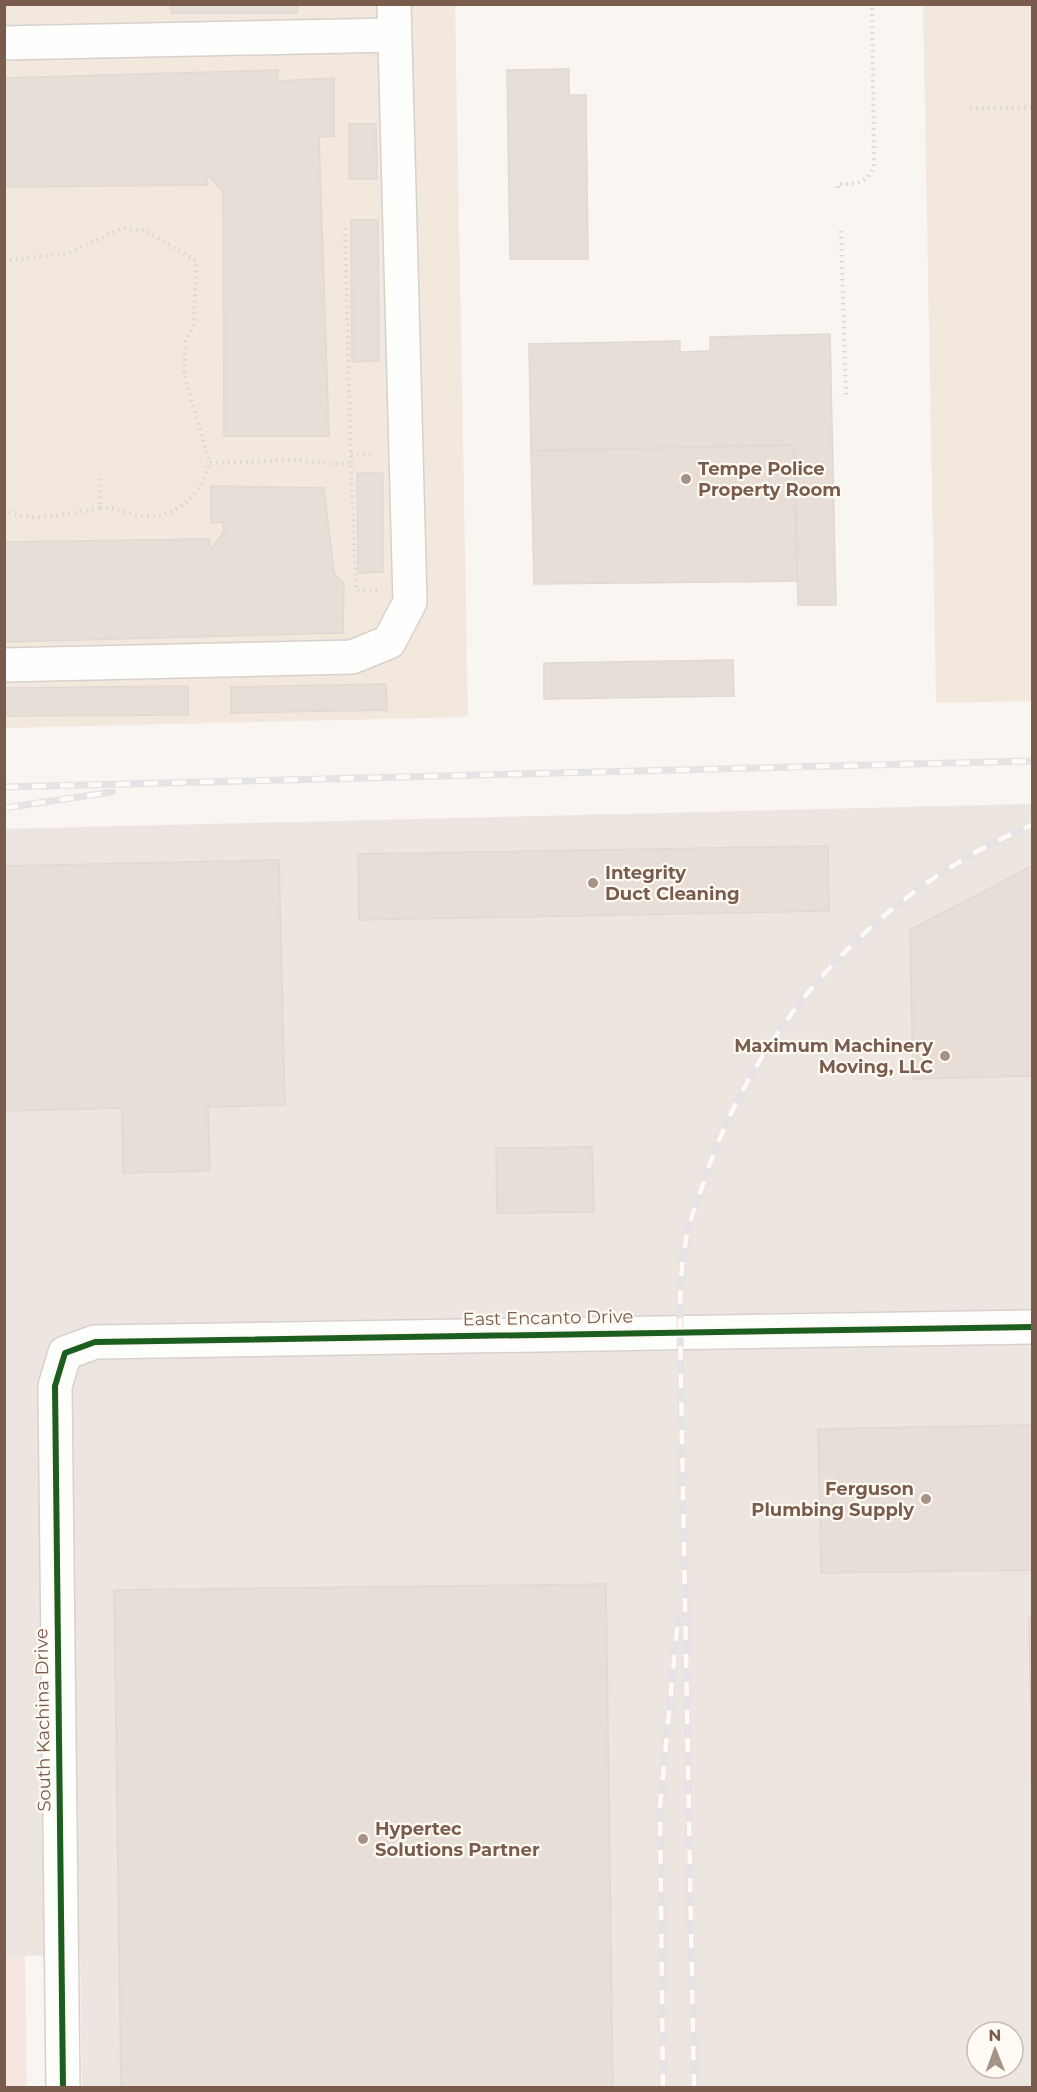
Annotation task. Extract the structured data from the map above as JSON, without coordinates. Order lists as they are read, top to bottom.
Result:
{
  "streets": {
    "street": ["East Encanto Drive", "South Kachina Drive"]
  },
  "crossings": [
    ["East Encanto Drive", "South Kachina Drive"]
  ],
  "places": [
    "Tempe Police Property Room",
    "Integrity Duct Cleaning",
    "Maximum Machinery Moving, LLC",
    "Ferguson Plumbing Supply",
    "Hypertec Solutions Partner"
  ],
  "north": "top"
}
